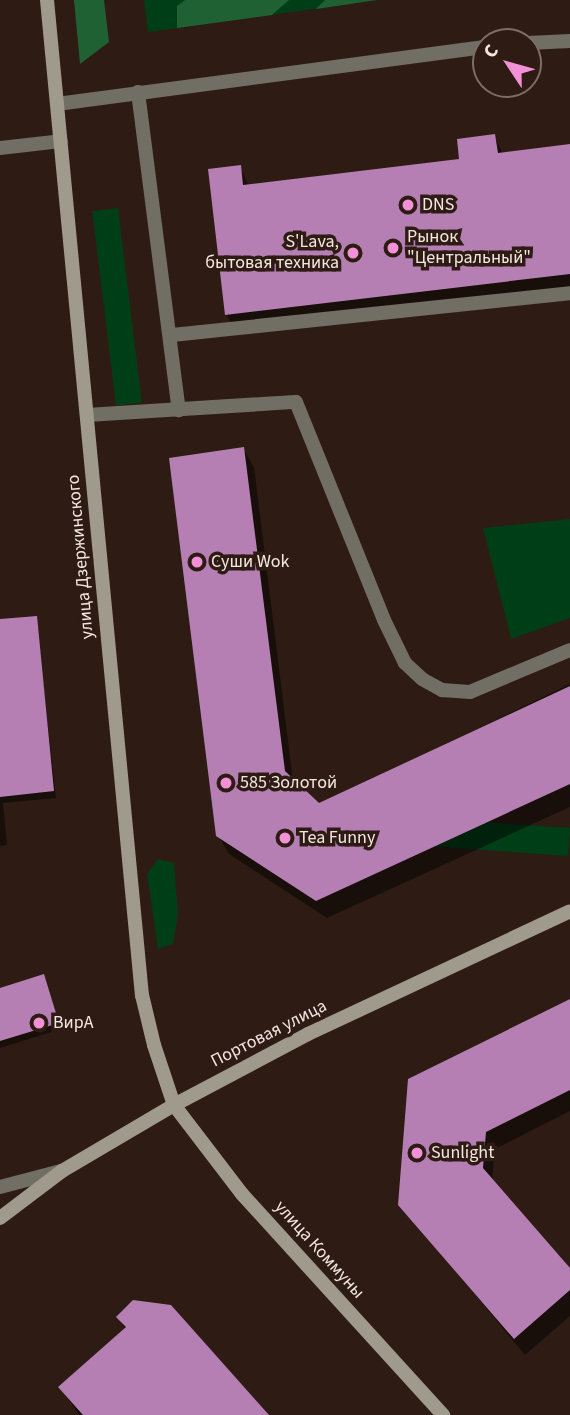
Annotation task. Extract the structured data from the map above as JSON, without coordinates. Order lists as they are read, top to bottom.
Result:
{
  "streets": {
    "street": ["улица Дзержинского", "Портовая улица", "улица Коммуны"]
  },
  "crossings": [
    ["улица Дзержинского", "Портовая улица"],
    ["улица Дзержинского", "улица Коммуны"],
    ["Портовая улица", "улица Коммуны"]
  ],
  "places": [
    "DNS",
    "Рынок \"Центральный\"",
    "S'Lava, бытовая техника",
    "Суши Wok",
    "585 Золотой",
    "Tea Funny",
    "ВирА",
    "Sunlight"
  ],
  "north": "top left"
}
